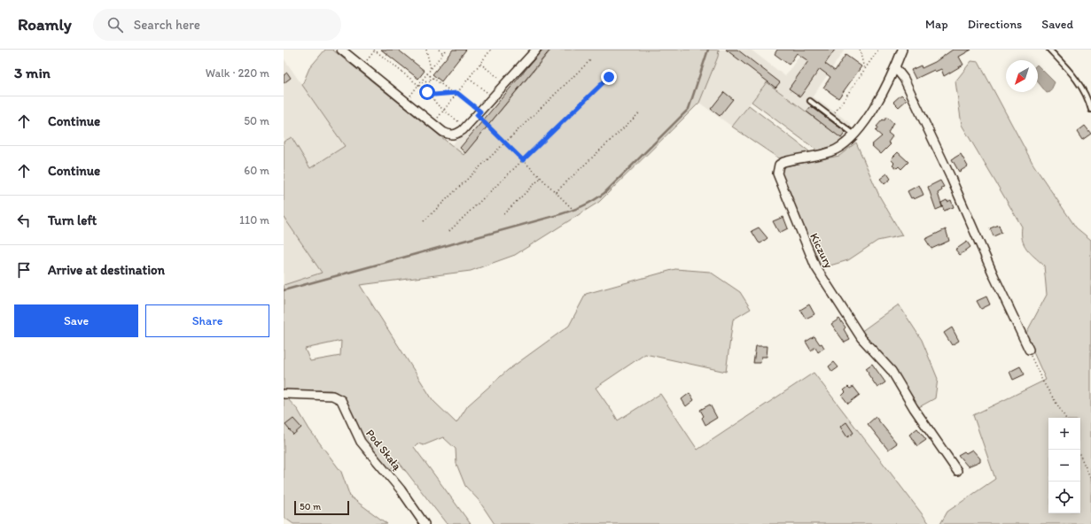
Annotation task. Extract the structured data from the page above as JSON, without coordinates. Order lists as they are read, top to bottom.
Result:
{
  "streets": {
    "street": ["Kiczury", "Pod Skałą"]
  },
  "scale_bar": "50 m",
  "north": "bottom left",
  "page": {
    "header": "Roamly",
    "search": "Search here",
    "nav": ["Map", "Directions", "Saved"],
    "heading": ["3 min", "Walk · 220 m"],
    "list": [
      ["Continue", "50 m"],
      ["Continue", "60 m"],
      ["Turn left", "110 m"],
      "Arrive at destination"
    ],
    "buttons": ["Save", "Share"],
    "map_buttons": ["+", "−"],
    "scale": "50 m"
  }
}
